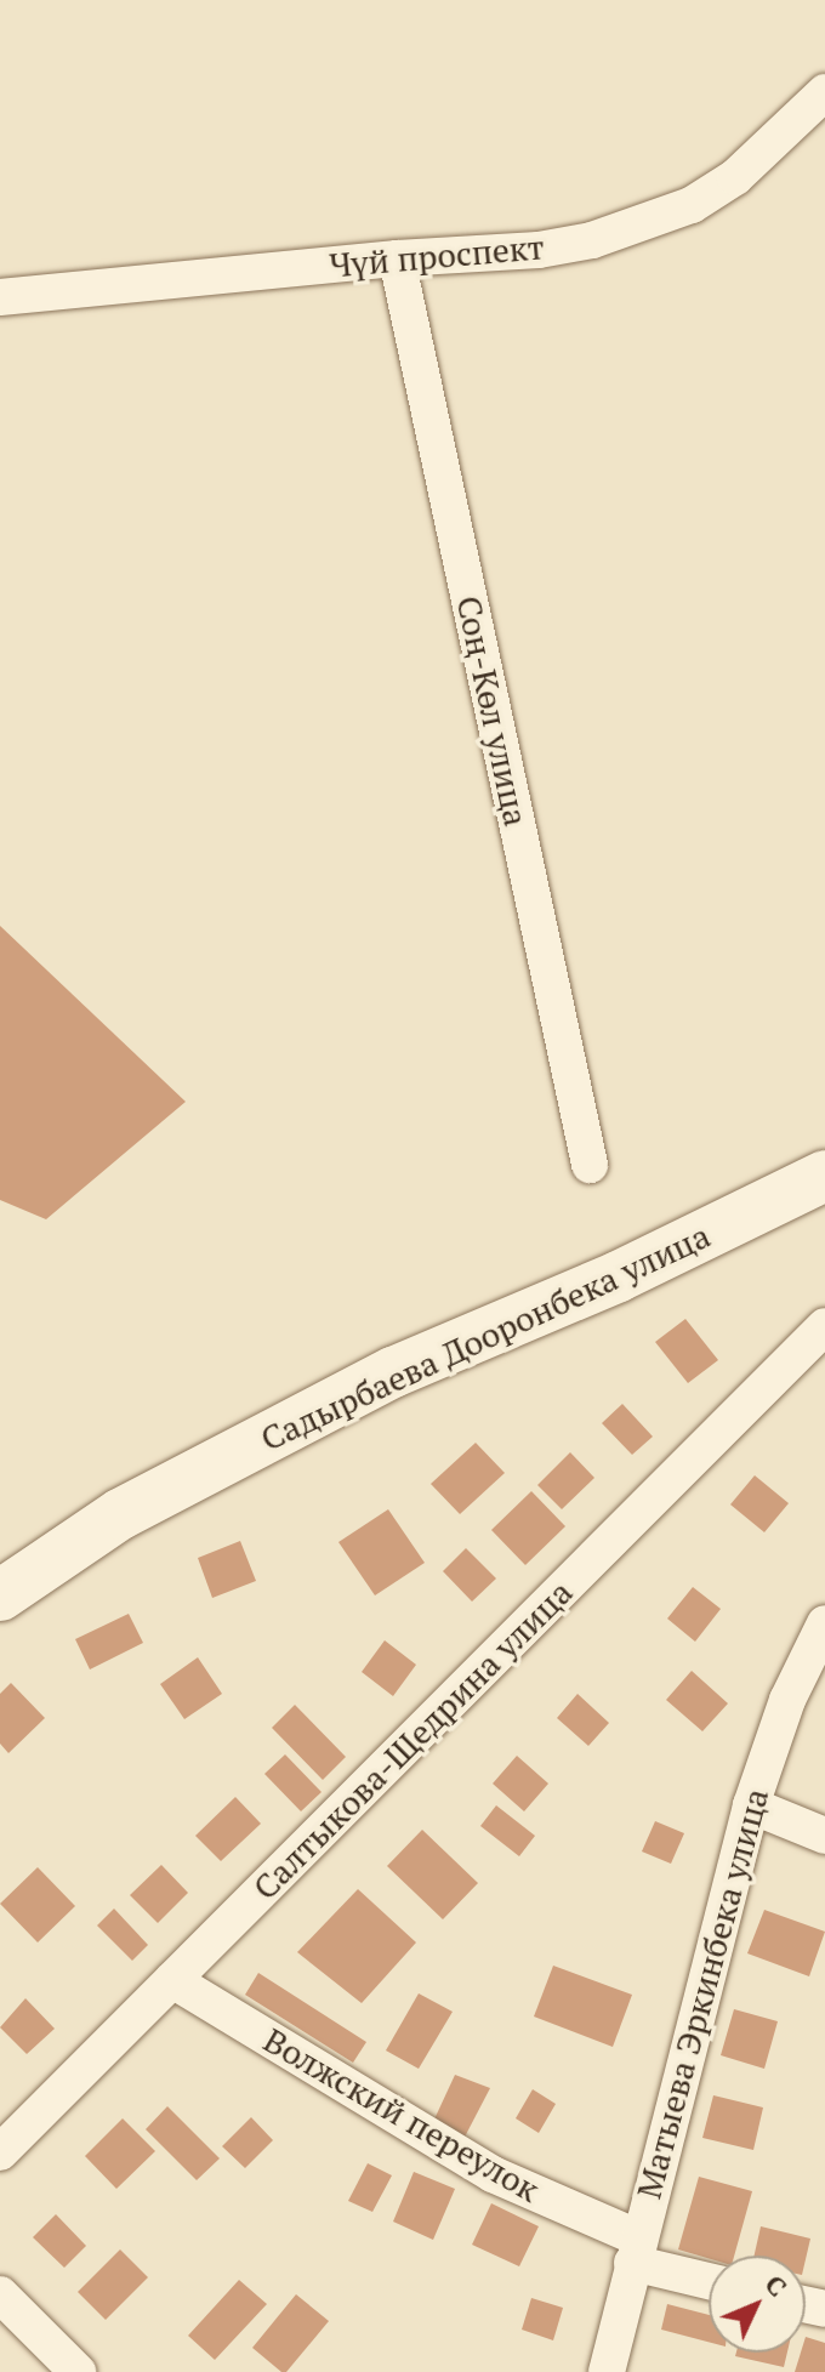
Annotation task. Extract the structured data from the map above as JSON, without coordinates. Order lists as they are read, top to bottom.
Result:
{
  "streets": {
    "main road": ["Садырбаева Дооронбека улица"],
    "street": [
      "Чүй проспект",
      "Соң-Көл улица",
      "Салтыкова-Щедрина улица",
      "Матыева Эркинбека улица",
      "Волжский переулок"
    ]
  },
  "crossings": [
    ["Чүй проспект", "Соң-Көл улица"],
    ["Салтыкова-Щедрина улица", "Волжский переулок"],
    ["Матыева Эркинбека улица", "Волжский переулок"]
  ],
  "north": "top right"
}
